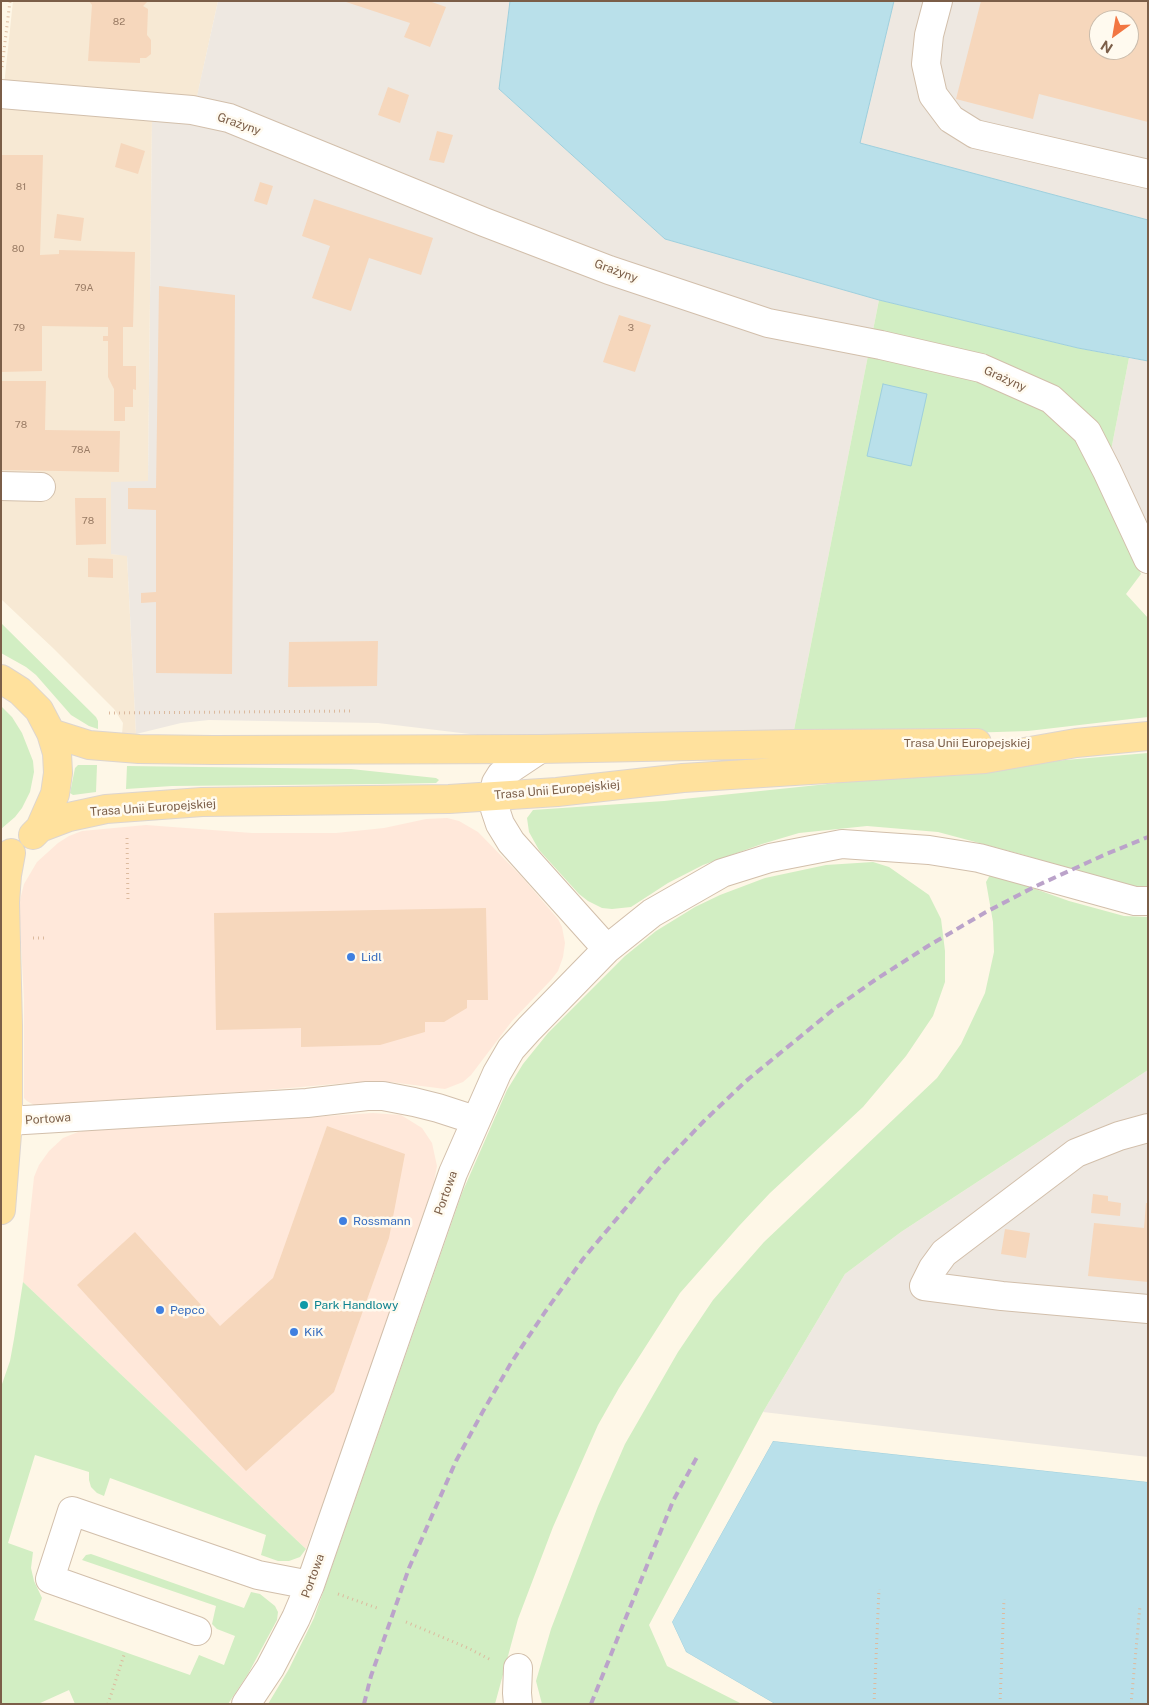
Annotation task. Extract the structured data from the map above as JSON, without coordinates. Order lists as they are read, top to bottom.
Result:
{
  "streets": {
    "main road": ["Trasa Unii Europejskiej"],
    "street": ["Grażyny", "Portowa"]
  },
  "places": [
    "Lidl",
    "Rossmann",
    "Park Handlowy",
    "Pepco",
    "KiK"
  ],
  "house_numbers": [
    "82",
    "81",
    "80",
    "79A",
    "79",
    "3",
    "78",
    "78A",
    "78"
  ],
  "north": "bottom left"
}
